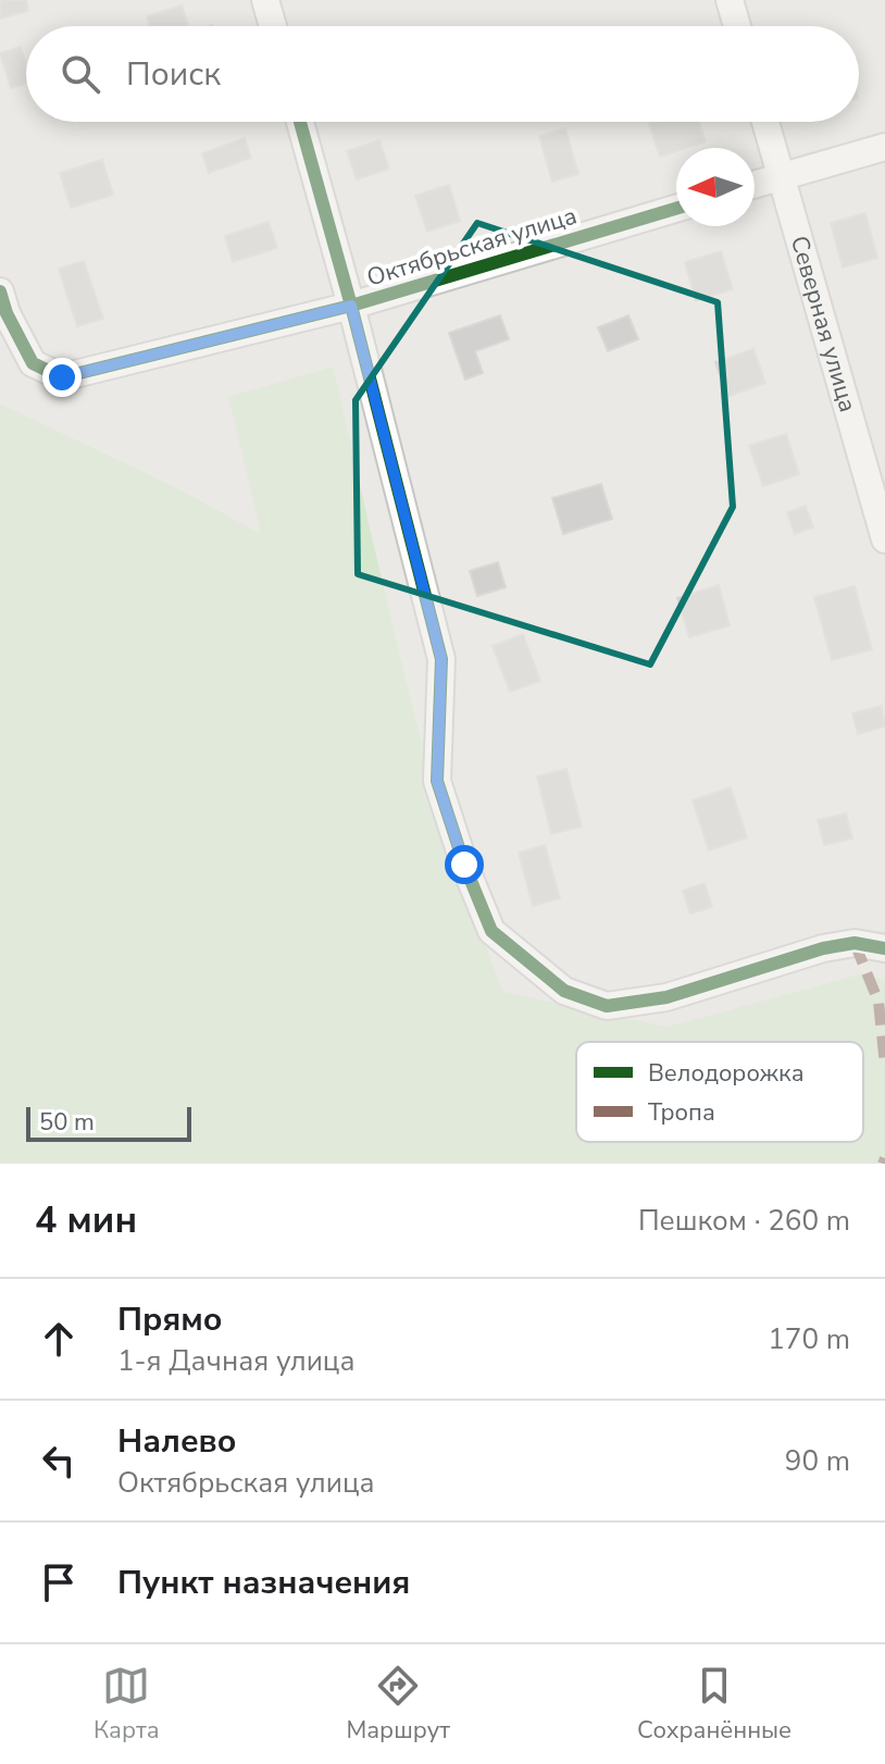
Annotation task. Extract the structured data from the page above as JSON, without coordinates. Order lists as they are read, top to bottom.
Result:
{
  "streets": {
    "street": ["Октябрьская улица", "Северная улица"]
  },
  "legend": ["Велодорожка", "Тропа"],
  "scale_bar": "50 m",
  "north": "left",
  "page": {
    "search": "Поиск",
    "scale": "50 m",
    "heading": ["4 мин", "Пешком · 260 m"],
    "list": [
      ["Прямо", "1-я Дачная улица", "170 m"],
      ["Налево", "Октябрьская улица", "90 m"],
      "Пункт назначения"
    ],
    "nav": ["Карта", "Маршрут", "Сохранённые"]
  }
}
